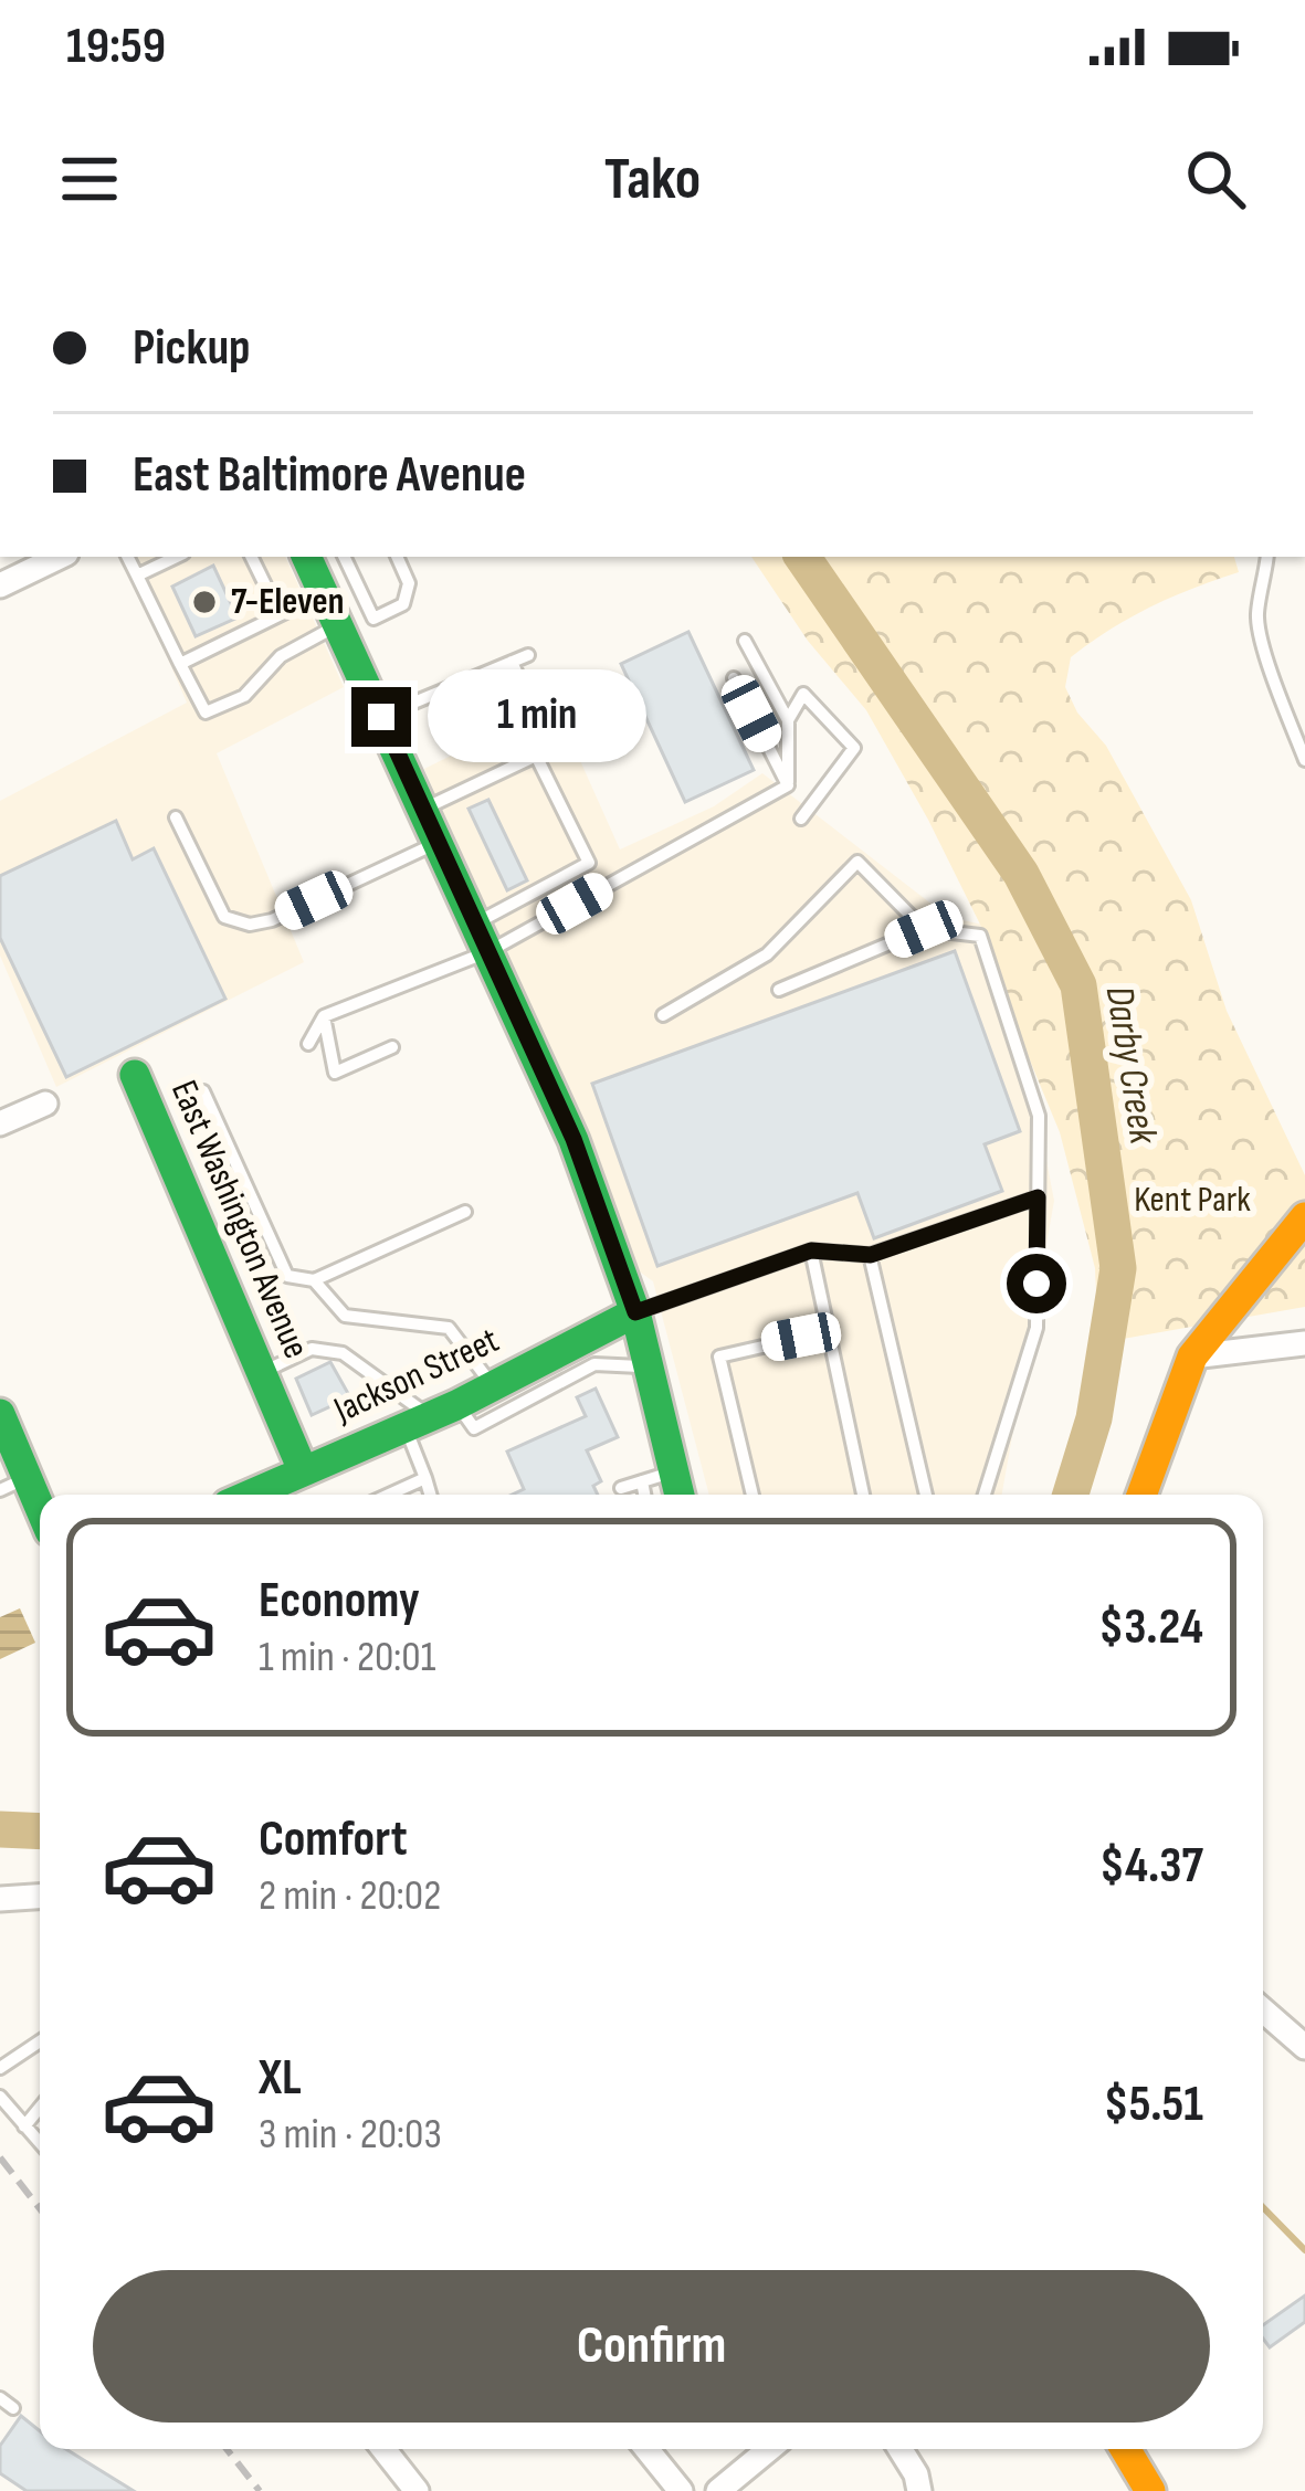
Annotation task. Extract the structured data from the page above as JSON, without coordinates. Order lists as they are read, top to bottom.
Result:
{
  "streets": {
    "street": ["East Washington Avenue", "Jackson Street"]
  },
  "crossings": [
    ["East Washington Avenue", "Jackson Street"]
  ],
  "water": ["Darby Creek"],
  "parks": ["Kent Park"],
  "places": ["7-Eleven"],
  "page": {
    "status": "19:59",
    "header": "Tako",
    "banner": ["Pickup", "East Baltimore Avenue"],
    "bubble": "1 min",
    "list": [
      {
        "name": "Economy",
        "note": "1 min · 20:01",
        "value": "$3.24"
      },
      {
        "name": "Comfort",
        "note": "2 min · 20:02",
        "value": "$4.37"
      },
      {
        "name": "XL",
        "note": "3 min · 20:03",
        "value": "$5.51"
      }
    ],
    "buttons": "Confirm"
  }
}
